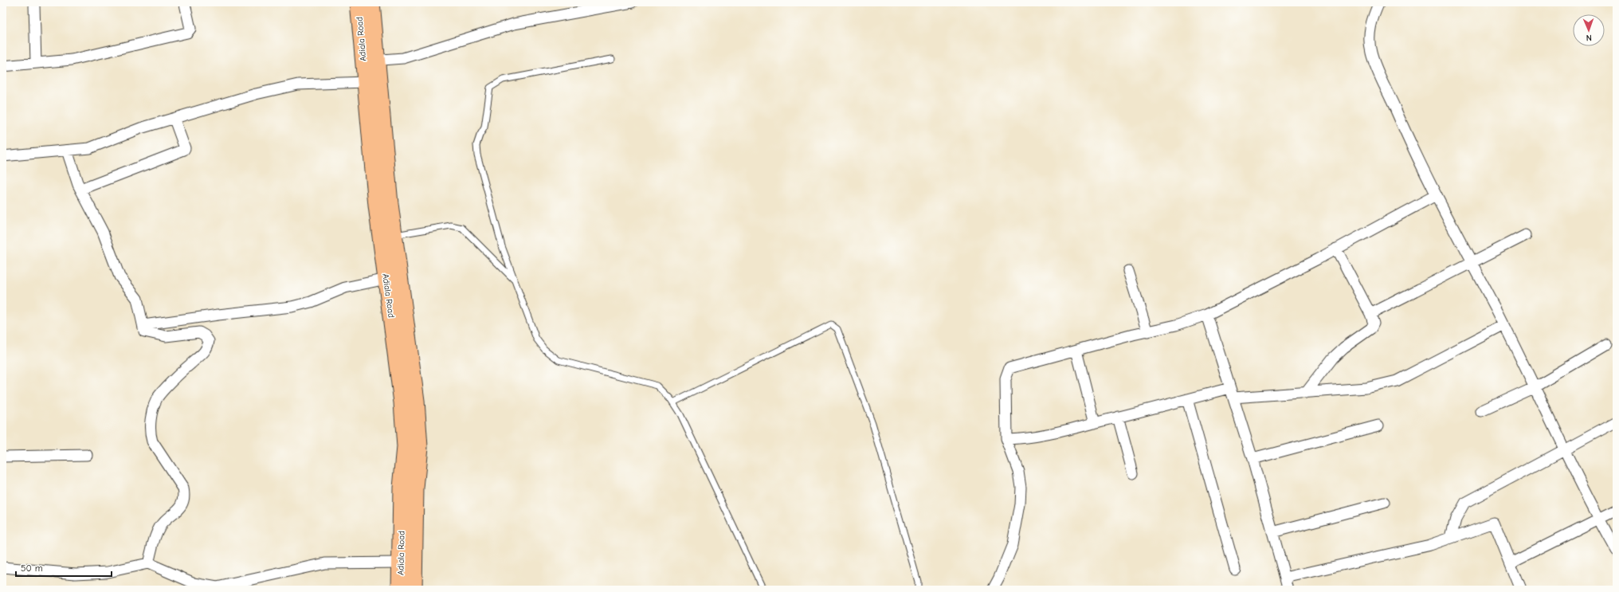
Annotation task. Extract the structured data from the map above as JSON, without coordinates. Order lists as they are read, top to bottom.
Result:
{
  "streets": {
    "main road": ["Adiala Road"]
  },
  "scale_bar": "50 m",
  "north": "bottom"
}
